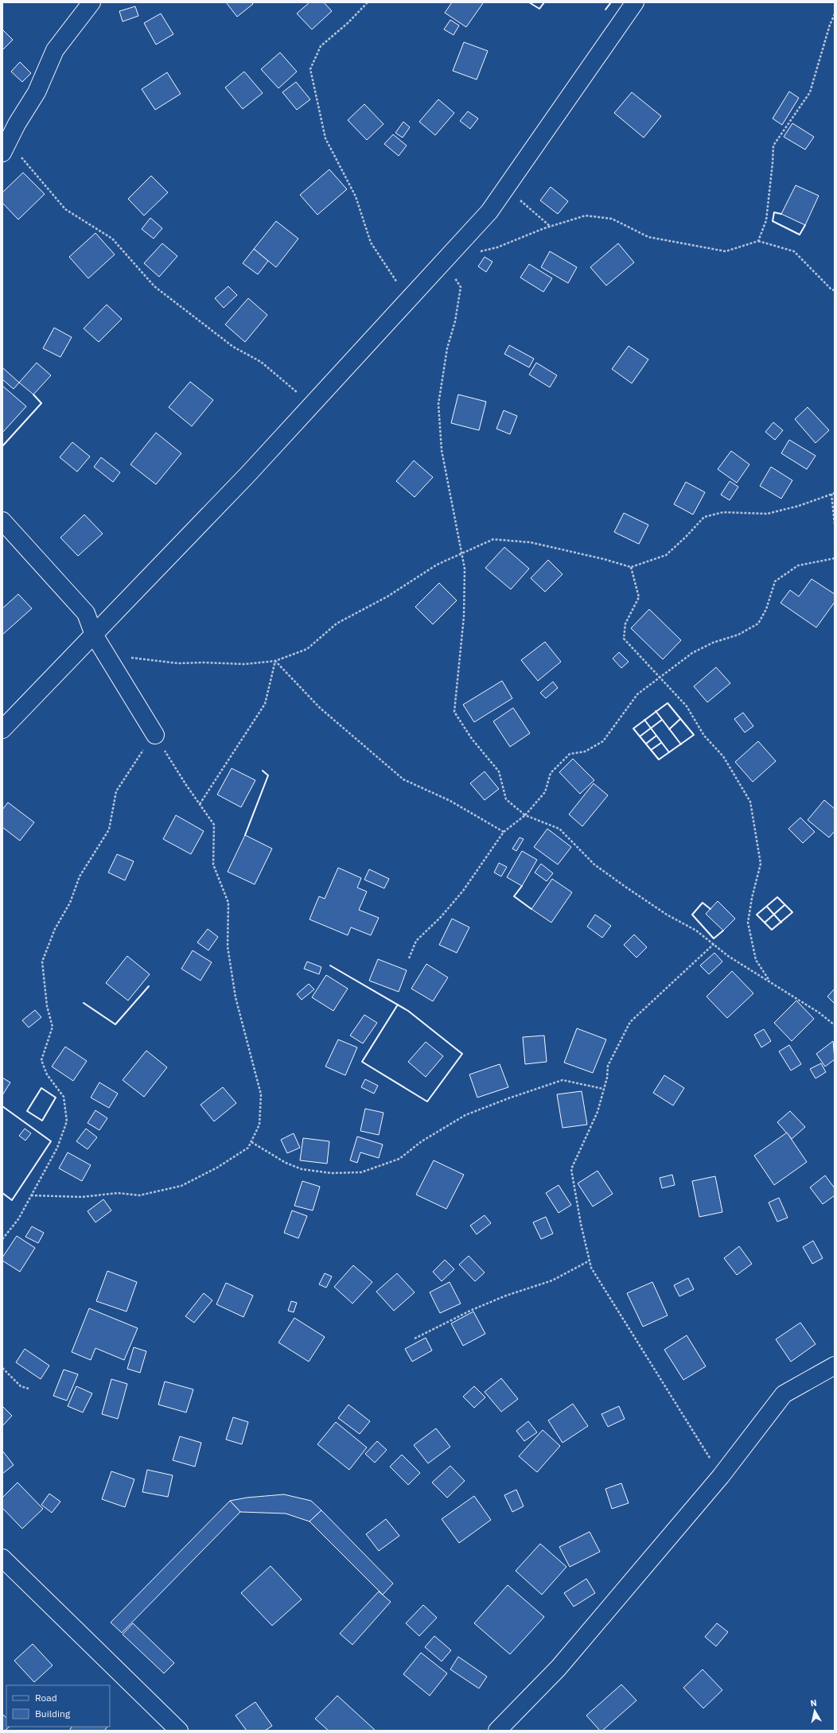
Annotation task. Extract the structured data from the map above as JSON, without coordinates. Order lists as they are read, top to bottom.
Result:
{
  "legend": ["Road", "Building"],
  "north": "top"
}
